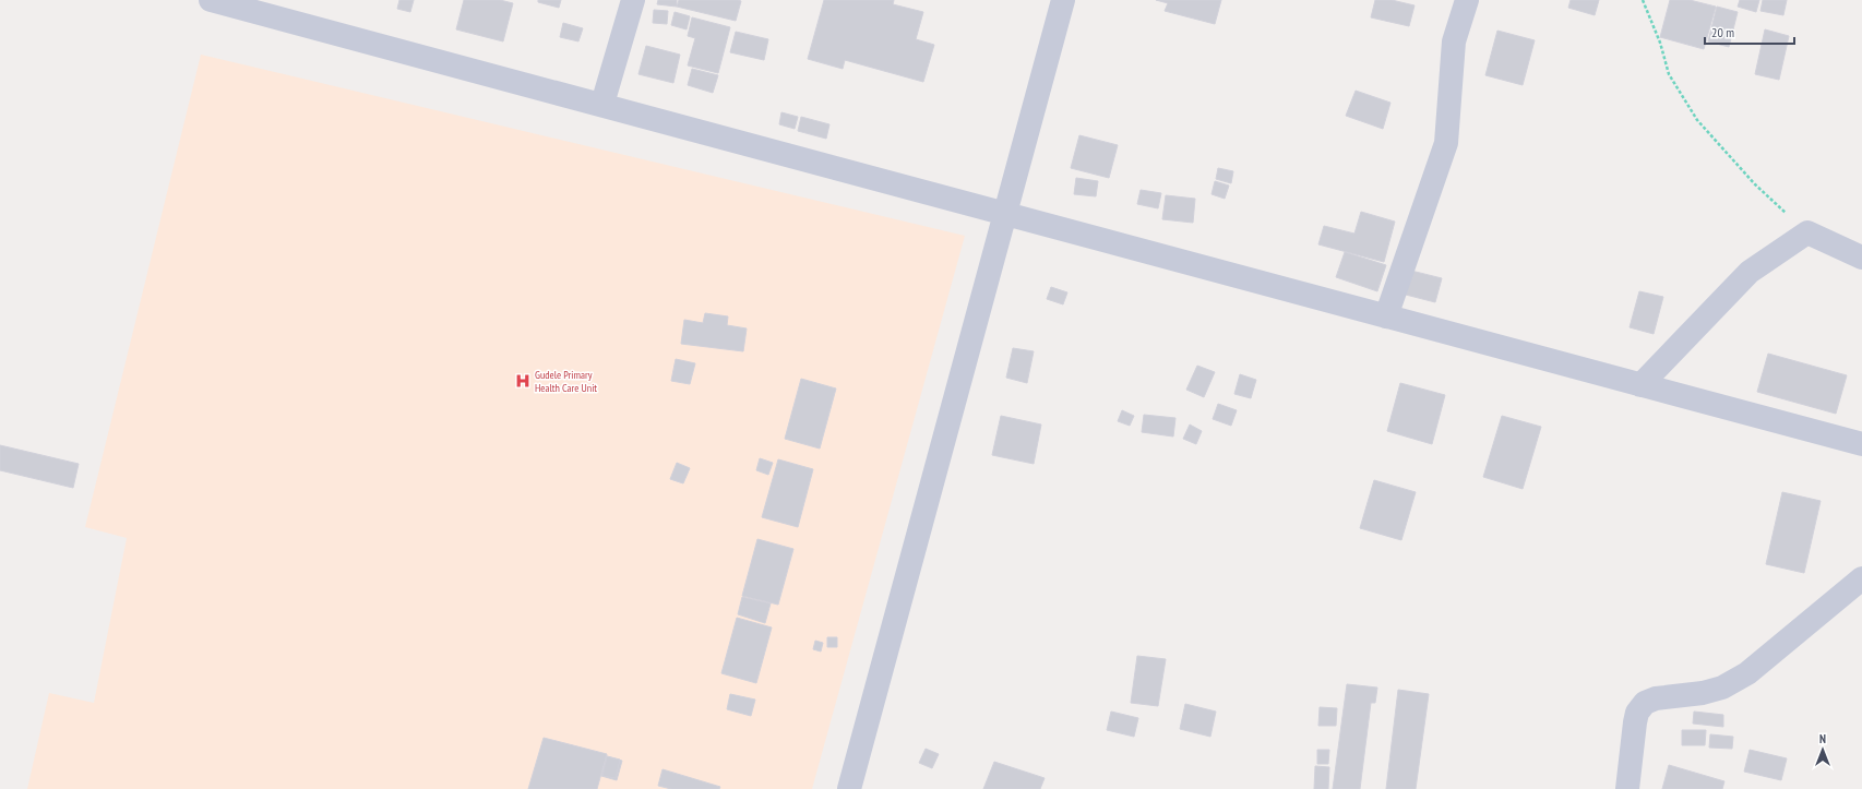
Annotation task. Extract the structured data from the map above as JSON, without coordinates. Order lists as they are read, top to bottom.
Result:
{
  "places": {
    "hospital": ["Gudele Primary Health Care Unit"]
  },
  "scale_bar": "20 m",
  "north": "top"
}
